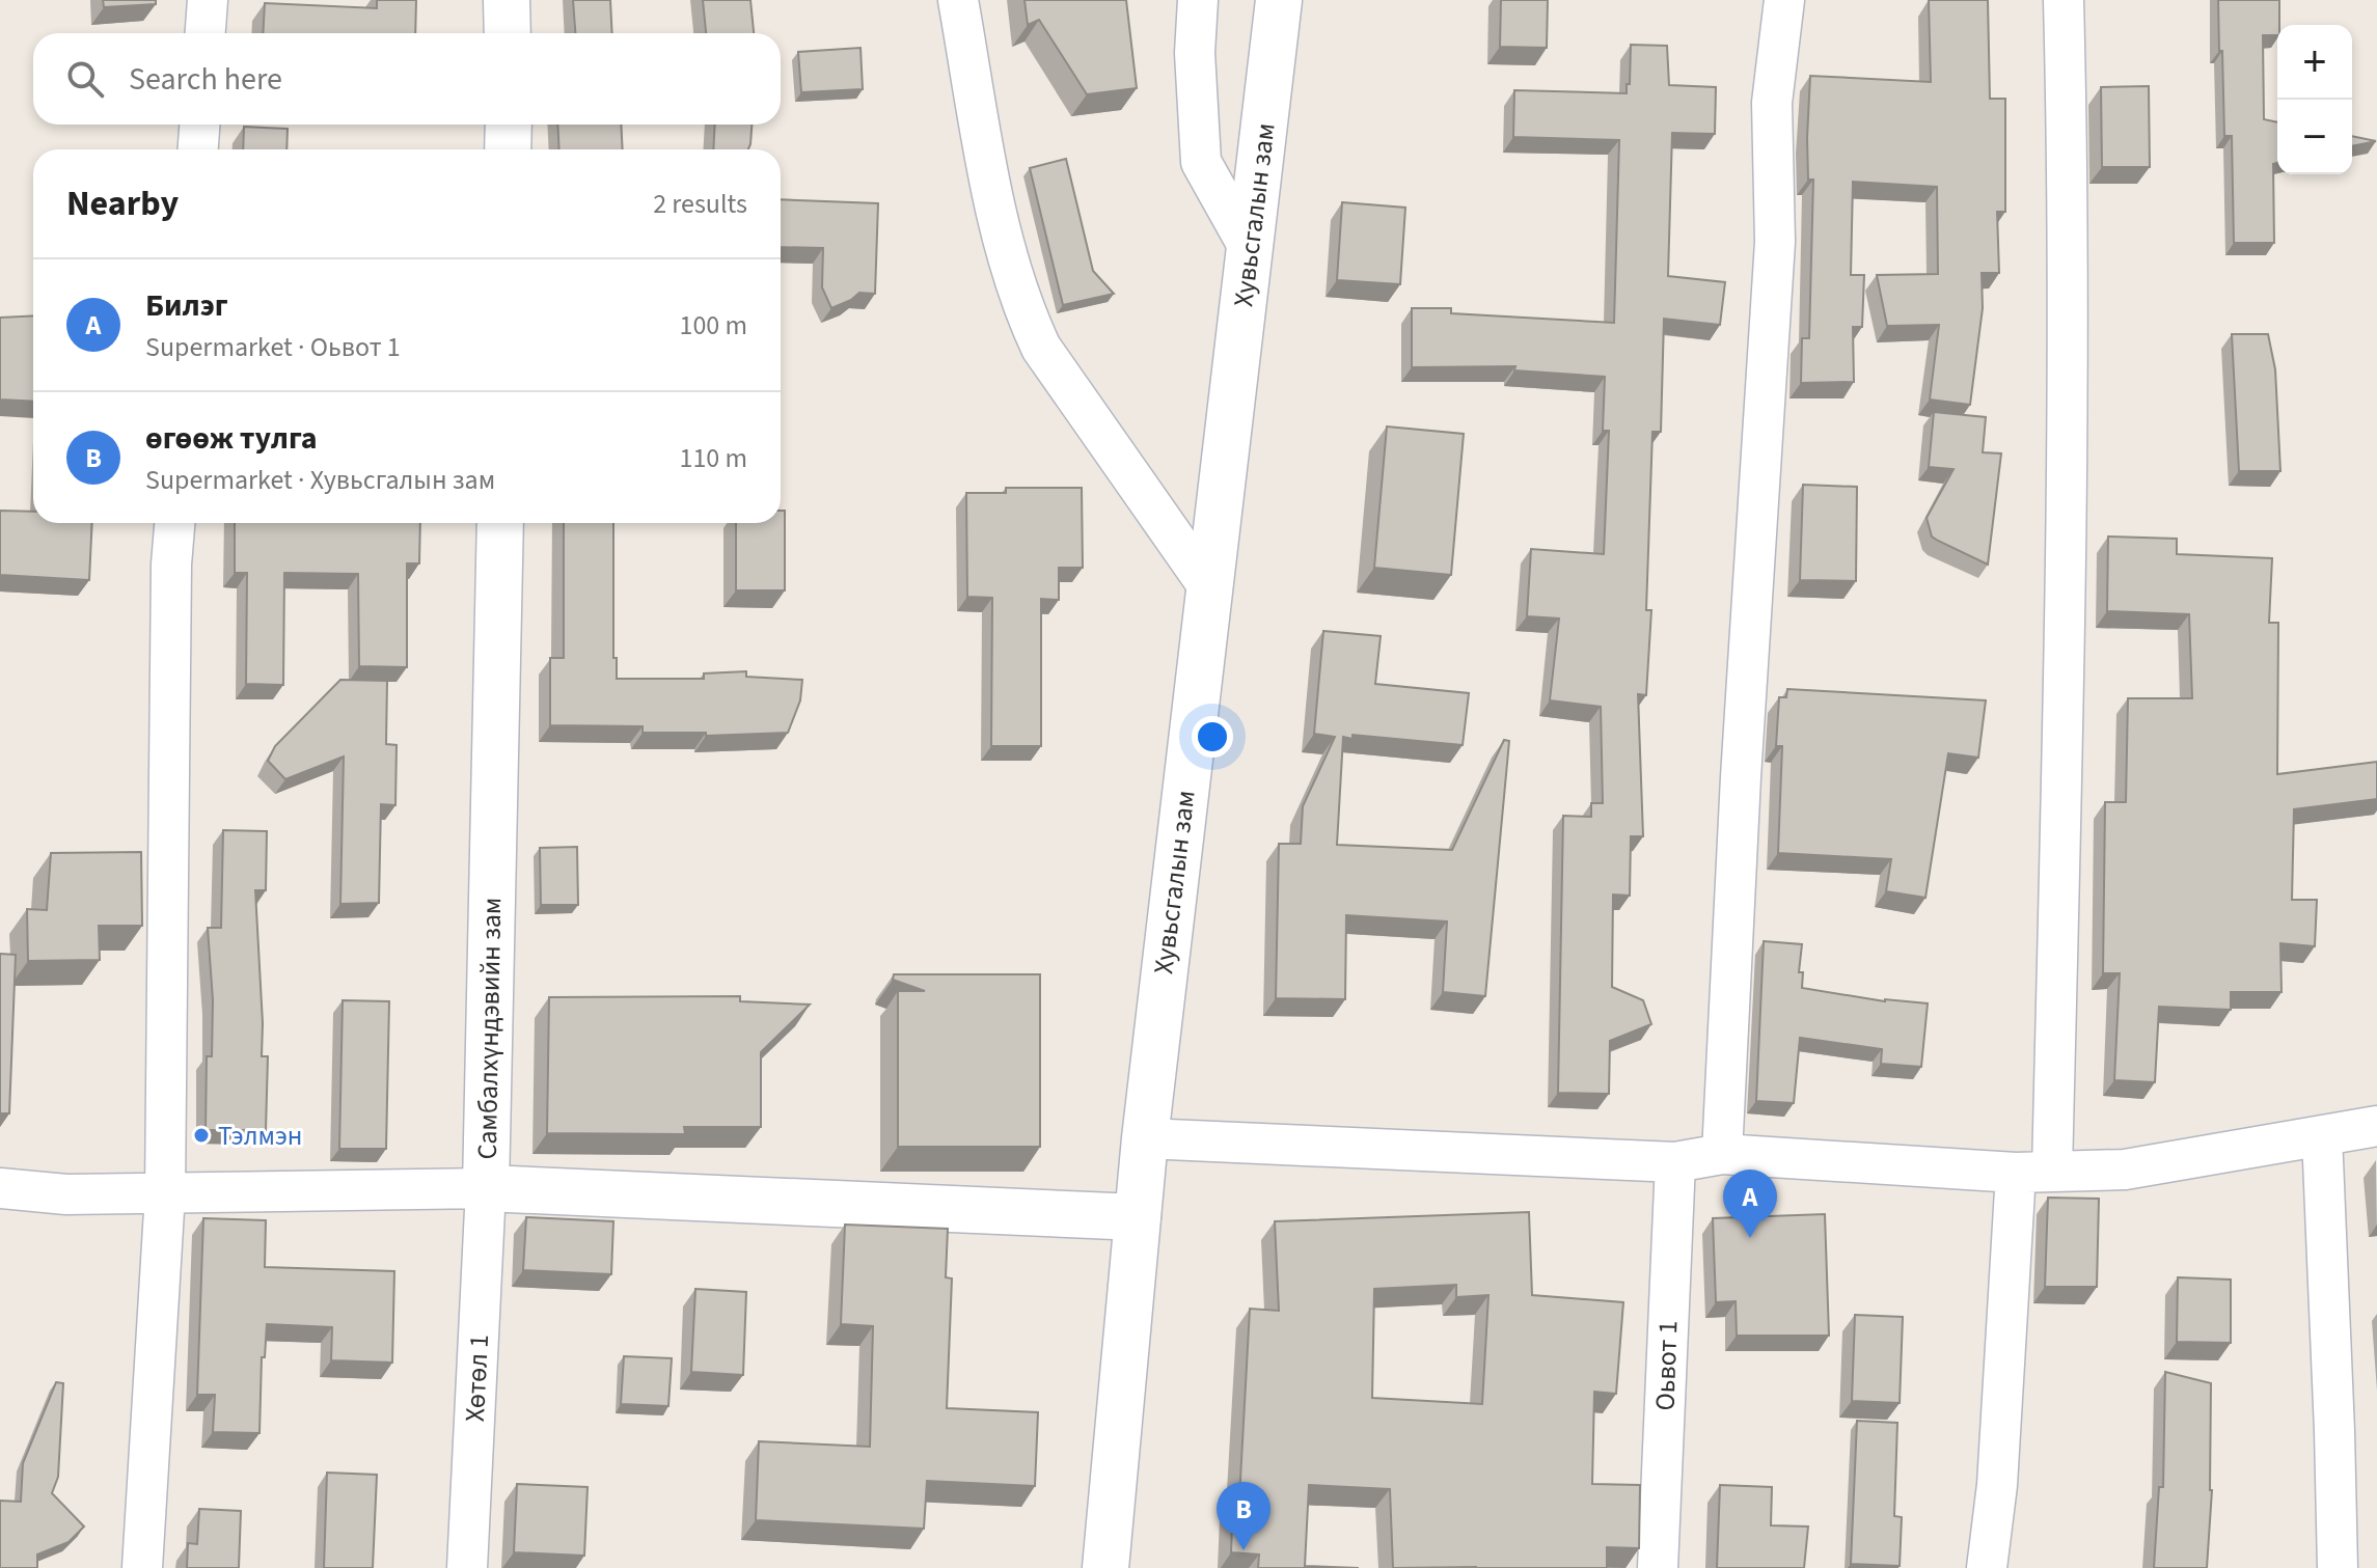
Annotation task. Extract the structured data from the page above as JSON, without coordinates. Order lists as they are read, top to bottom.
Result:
{
  "streets": {
    "main road": ["Хувьсгалын зам", "Самбалхүндэвийн зам"],
    "street": ["Оьвот 1", "Хөтөл 1"]
  },
  "crossings": [
    ["Хувьсгалын зам", "Самбалхүндэвийн зам"],
    ["Самбалхүндэвийн зам", "Хөтөл 1"]
  ],
  "places": ["Тэлмэн"],
  "page": {
    "map_buttons": ["+", "−"],
    "search": "Search here",
    "heading": ["Nearby", "2 results"],
    "list": [
      {
        "mark": "A",
        "name": "Билэг",
        "note": "Supermarket · Оьвот 1",
        "value": "100 m"
      },
      {
        "mark": "B",
        "name": "өгөөж тулга",
        "note": "Supermarket · Хувьсгалын зам",
        "value": "110 m"
      }
    ],
    "pins": ["A", "B"]
  }
}
